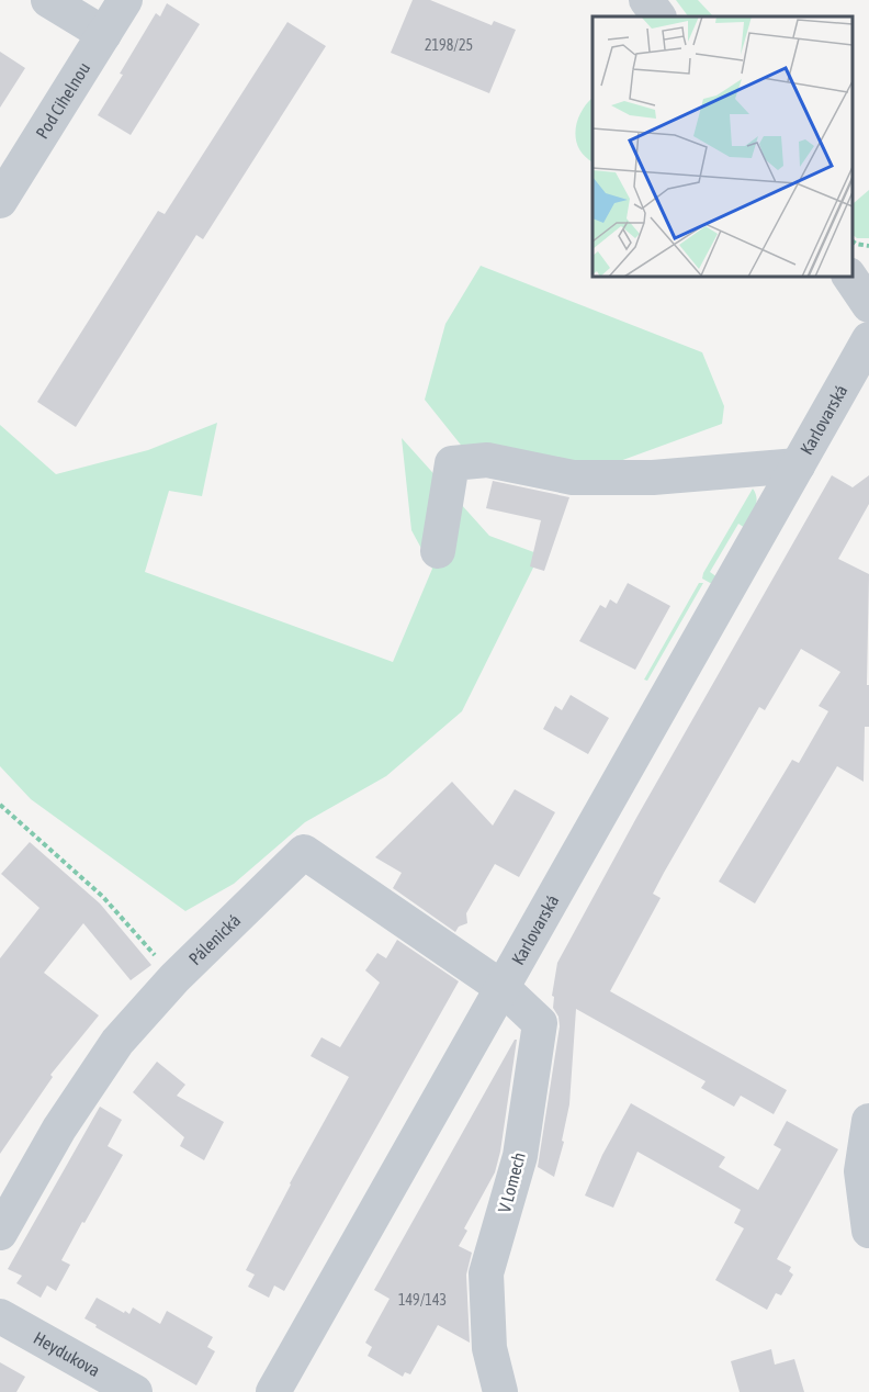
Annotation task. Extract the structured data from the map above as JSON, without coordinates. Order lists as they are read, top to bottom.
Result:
{
  "streets": {
    "street": [
      "Pod Cihelnou",
      "Karlovarská",
      "Pálenická",
      "V Lomech",
      "Heydukova"
    ]
  },
  "crossings": [
    ["Karlovarská", "Pálenická"],
    ["Karlovarská", "V Lomech"],
    ["Pálenická", "V Lomech"]
  ],
  "house_numbers": ["2198/25", "149/143"]
}
